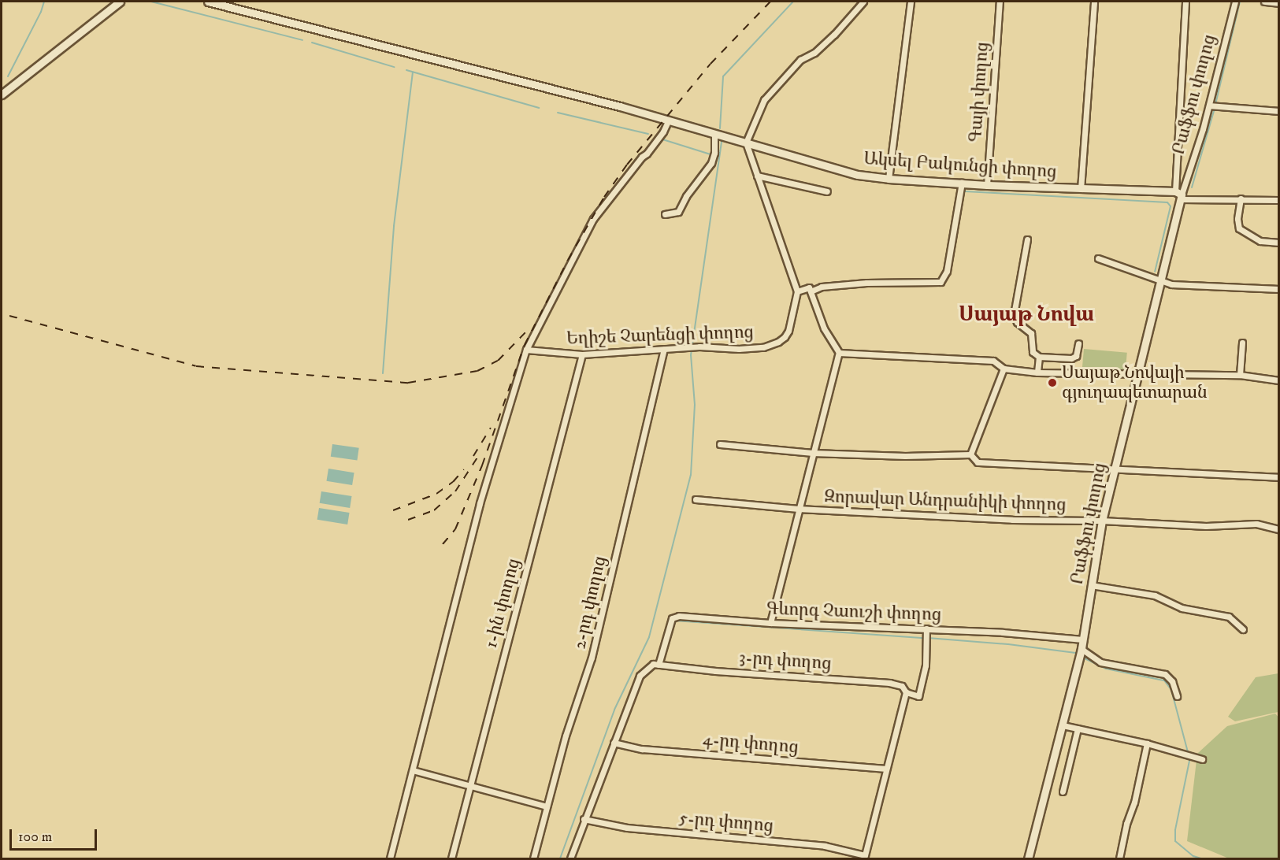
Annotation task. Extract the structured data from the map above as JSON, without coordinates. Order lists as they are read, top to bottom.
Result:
{
  "streets": {
    "main road": ["Րաֆֆու փողոց", "Ակսել Բակունցի փողոց"],
    "street": [
      "Գայի փողոց",
      "Եղիշե Չարենցի փողոց",
      "Զորավար Անդրանիկի փողոց",
      "2-րդ փողոց",
      "1-ին փողոց",
      "Գևորգ Չաուշի փողոց",
      "3-րդ փողոց",
      "4-րդ փողոց",
      "5-րդ փողոց"
    ]
  },
  "crossings": [
    ["Գայի փողոց", "Ակսել Բակունցի փողոց"],
    ["Րաֆֆու փողոց", "Ակսել Բակունցի փողոց"],
    ["Րաֆֆու փողոց", "Զորավար Անդրանիկի փողոց"],
    ["Րաֆֆու փողոց", "Գևորգ Չաուշի փողոց"],
    ["Եղիշե Չարենցի փողոց", "2-րդ փողոց"],
    ["Եղիշե Չարենցի փողոց", "1-ին փողոց"],
    ["Գևորգ Չաուշի փողոց", "3-րդ փողոց"]
  ],
  "districts": ["Սայաթ Նովա"],
  "places": ["Սայաթ Նովայի գյուղապետարան"],
  "scale_bar": "100 m"
}
